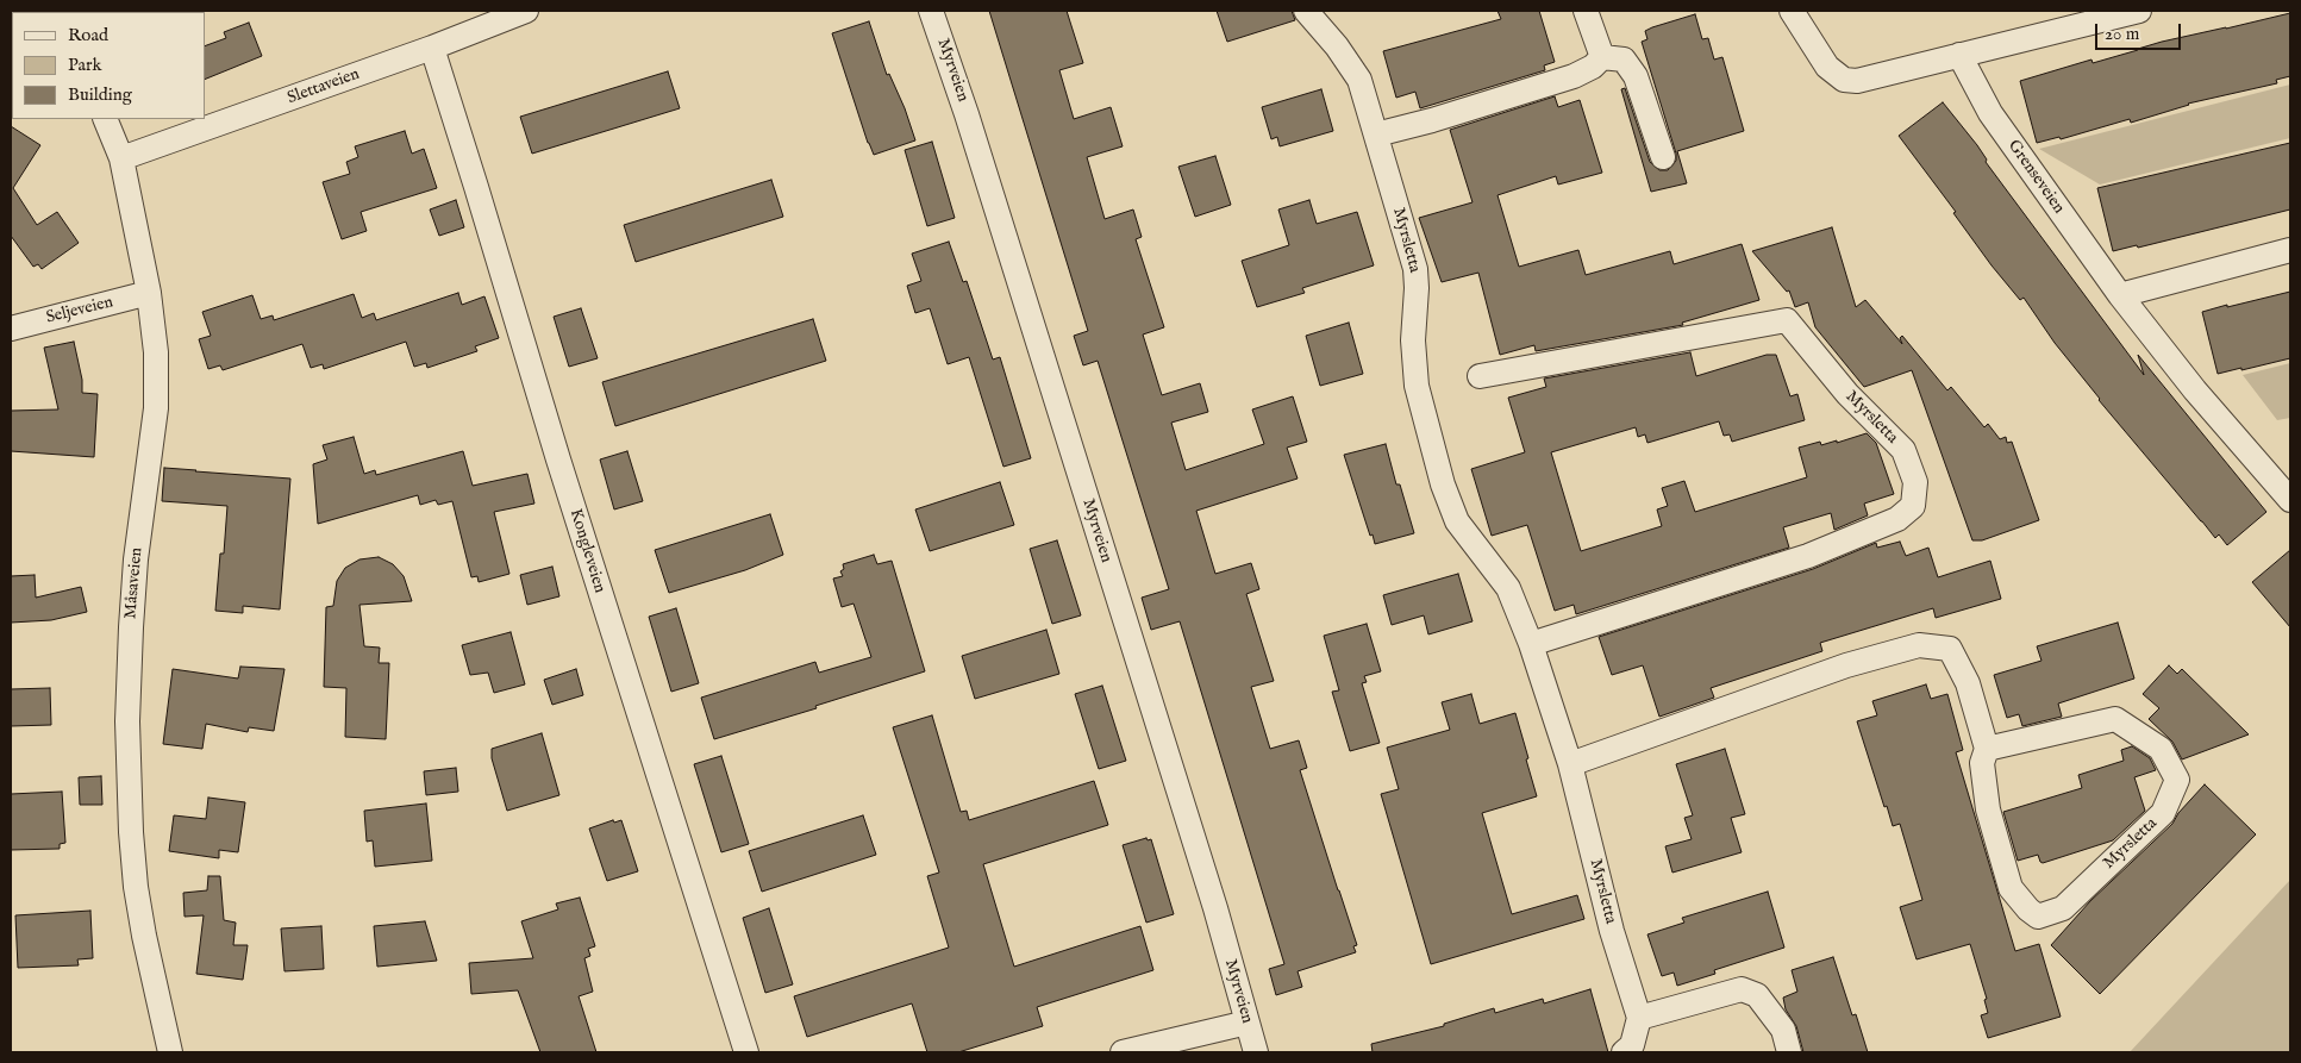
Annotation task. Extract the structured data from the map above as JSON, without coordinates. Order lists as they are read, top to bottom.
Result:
{
  "streets": {
    "street": [
      "Myrveien",
      "Slettaveien",
      "Grenseveien",
      "Myrsletta",
      "Seljeveien",
      "Kongleveien",
      "Måsaveien"
    ]
  },
  "crossings": [
    ["Slettaveien", "Kongleveien"],
    ["Slettaveien", "Måsaveien"],
    ["Seljeveien", "Måsaveien"]
  ],
  "legend": ["Road", "Park", "Building"],
  "scale_bar": "20 m"
}
